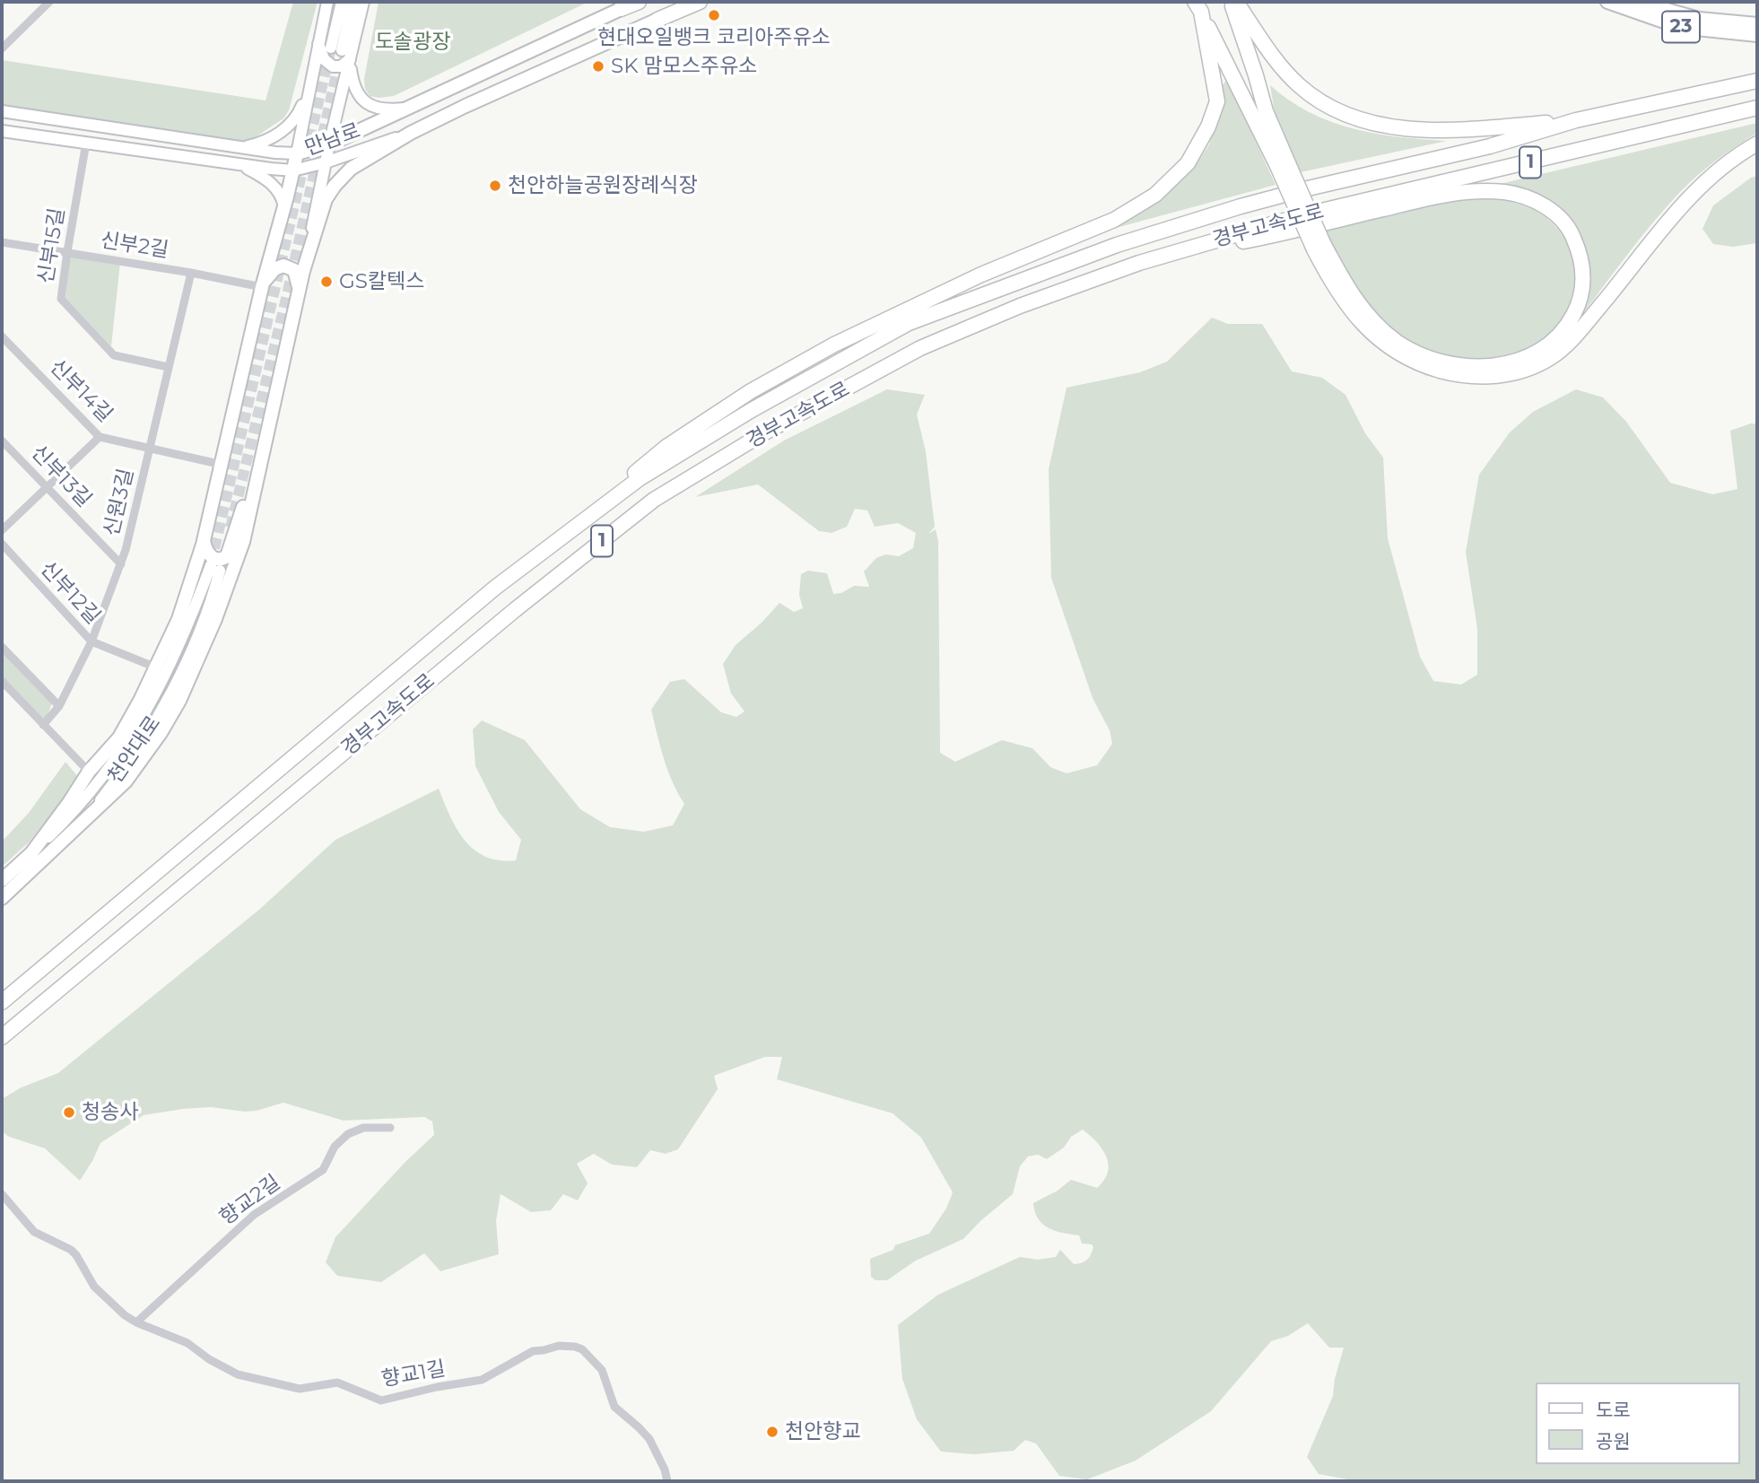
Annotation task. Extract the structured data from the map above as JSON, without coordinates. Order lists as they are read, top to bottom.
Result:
{
  "streets": {
    "highway": ["만남로", "1", "경부고속도로"],
    "main road": ["23", "천안대로"],
    "street": [
      "신부15길",
      "신부2길",
      "신부14길",
      "신부13길",
      "신원3길",
      "신부12길",
      "향교2길",
      "향교1길"
    ]
  },
  "crossings": [
    ["만남로", "신부15길"],
    ["신부15길", "신부2길"],
    ["신부15길", "신원3길"],
    ["신부2길", "신원3길"],
    ["신부14길", "신원3길"],
    ["신부13길", "신원3길"],
    ["신원3길", "신부12길"],
    ["향교2길", "향교1길"]
  ],
  "parks": ["도솔광장"],
  "places": [
    "현대오일뱅크 코리아주유소",
    "SK 맘모스주유소",
    "천안하늘공원장례식장",
    "GS칼텍스",
    "청송사",
    "천안향교"
  ],
  "legend": ["도로", "공원"]
}
